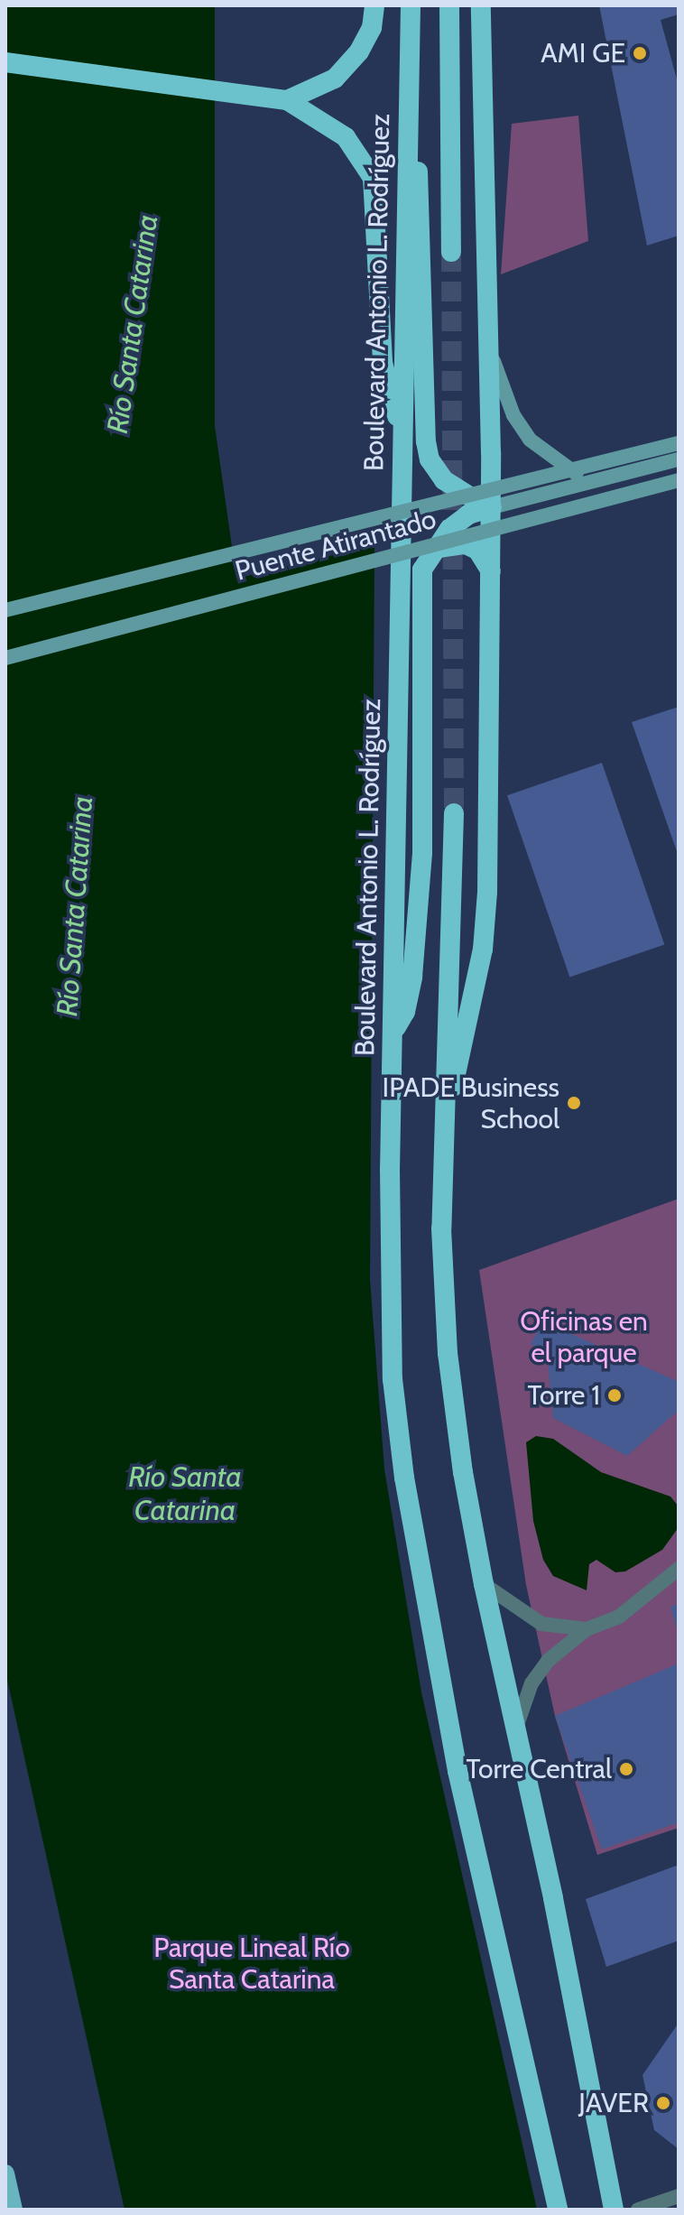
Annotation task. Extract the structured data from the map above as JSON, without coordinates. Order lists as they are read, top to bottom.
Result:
{
  "streets": {
    "highway": ["Boulevard Antonio L. Rodríguez"],
    "main road": ["Puente Atirantado"]
  },
  "water": ["Río Santa Catarina"],
  "parks": ["Oficinas en el parque", "Parque Lineal Río Santa Catarina"],
  "places": [
    "AMI GE",
    "IPADE Business School",
    "Torre 1",
    "Torre Central",
    "JAVER"
  ]
}
